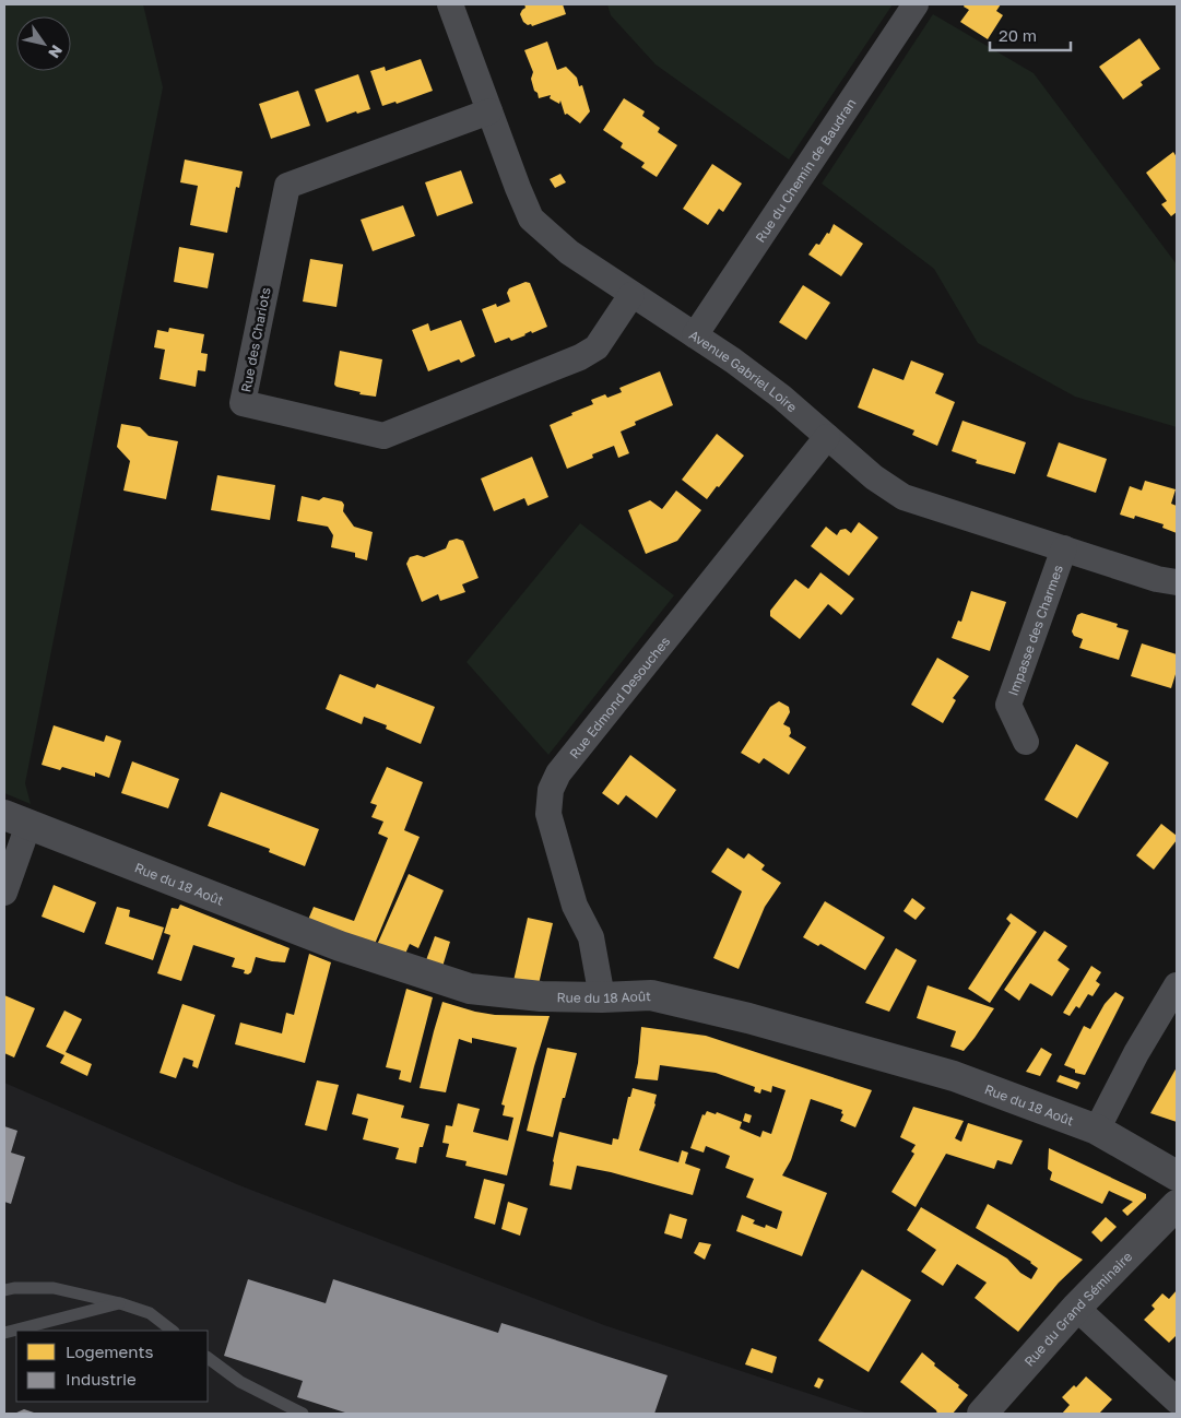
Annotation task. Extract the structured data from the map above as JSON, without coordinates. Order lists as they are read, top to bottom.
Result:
{
  "streets": {
    "street": [
      "Rue du Chemin de Baudran",
      "Rue des Chariots",
      "Avenue Gabriel Loire",
      "Impasse des Charmes",
      "Rue Edmond Desouches",
      "Rue du 18 Août",
      "Rue du Grand Séminaire"
    ]
  },
  "crossings": [
    ["Rue du Chemin de Baudran", "Avenue Gabriel Loire"],
    ["Rue des Chariots", "Avenue Gabriel Loire"],
    ["Avenue Gabriel Loire", "Impasse des Charmes"],
    ["Avenue Gabriel Loire", "Rue Edmond Desouches"],
    ["Rue Edmond Desouches", "Rue du 18 Août"]
  ],
  "legend": ["Logements", "Industrie"],
  "scale_bar": "20 m",
  "north": "bottom right"
}
